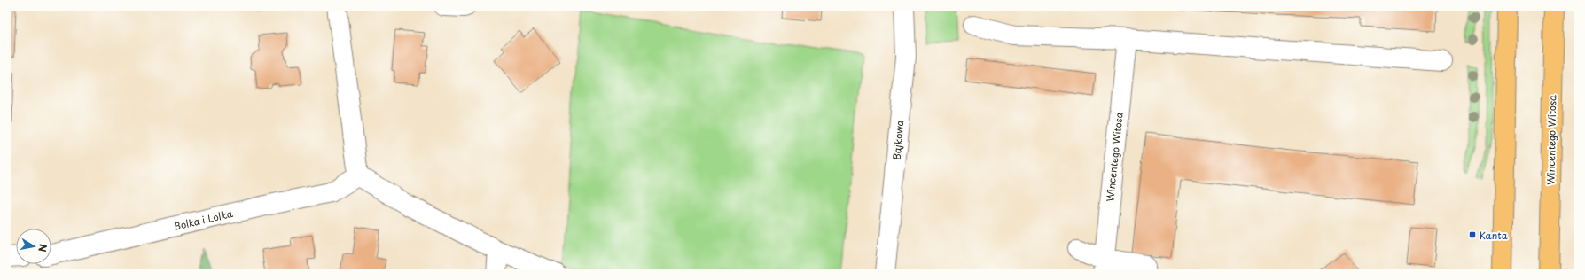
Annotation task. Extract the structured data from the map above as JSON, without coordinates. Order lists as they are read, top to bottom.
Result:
{
  "streets": {
    "main road": ["Wincentego Witosa"],
    "street": ["Bajkowa", "Bolka i Lolka"]
  },
  "places": {
    "transit": ["Kanta"]
  },
  "north": "right"
}
